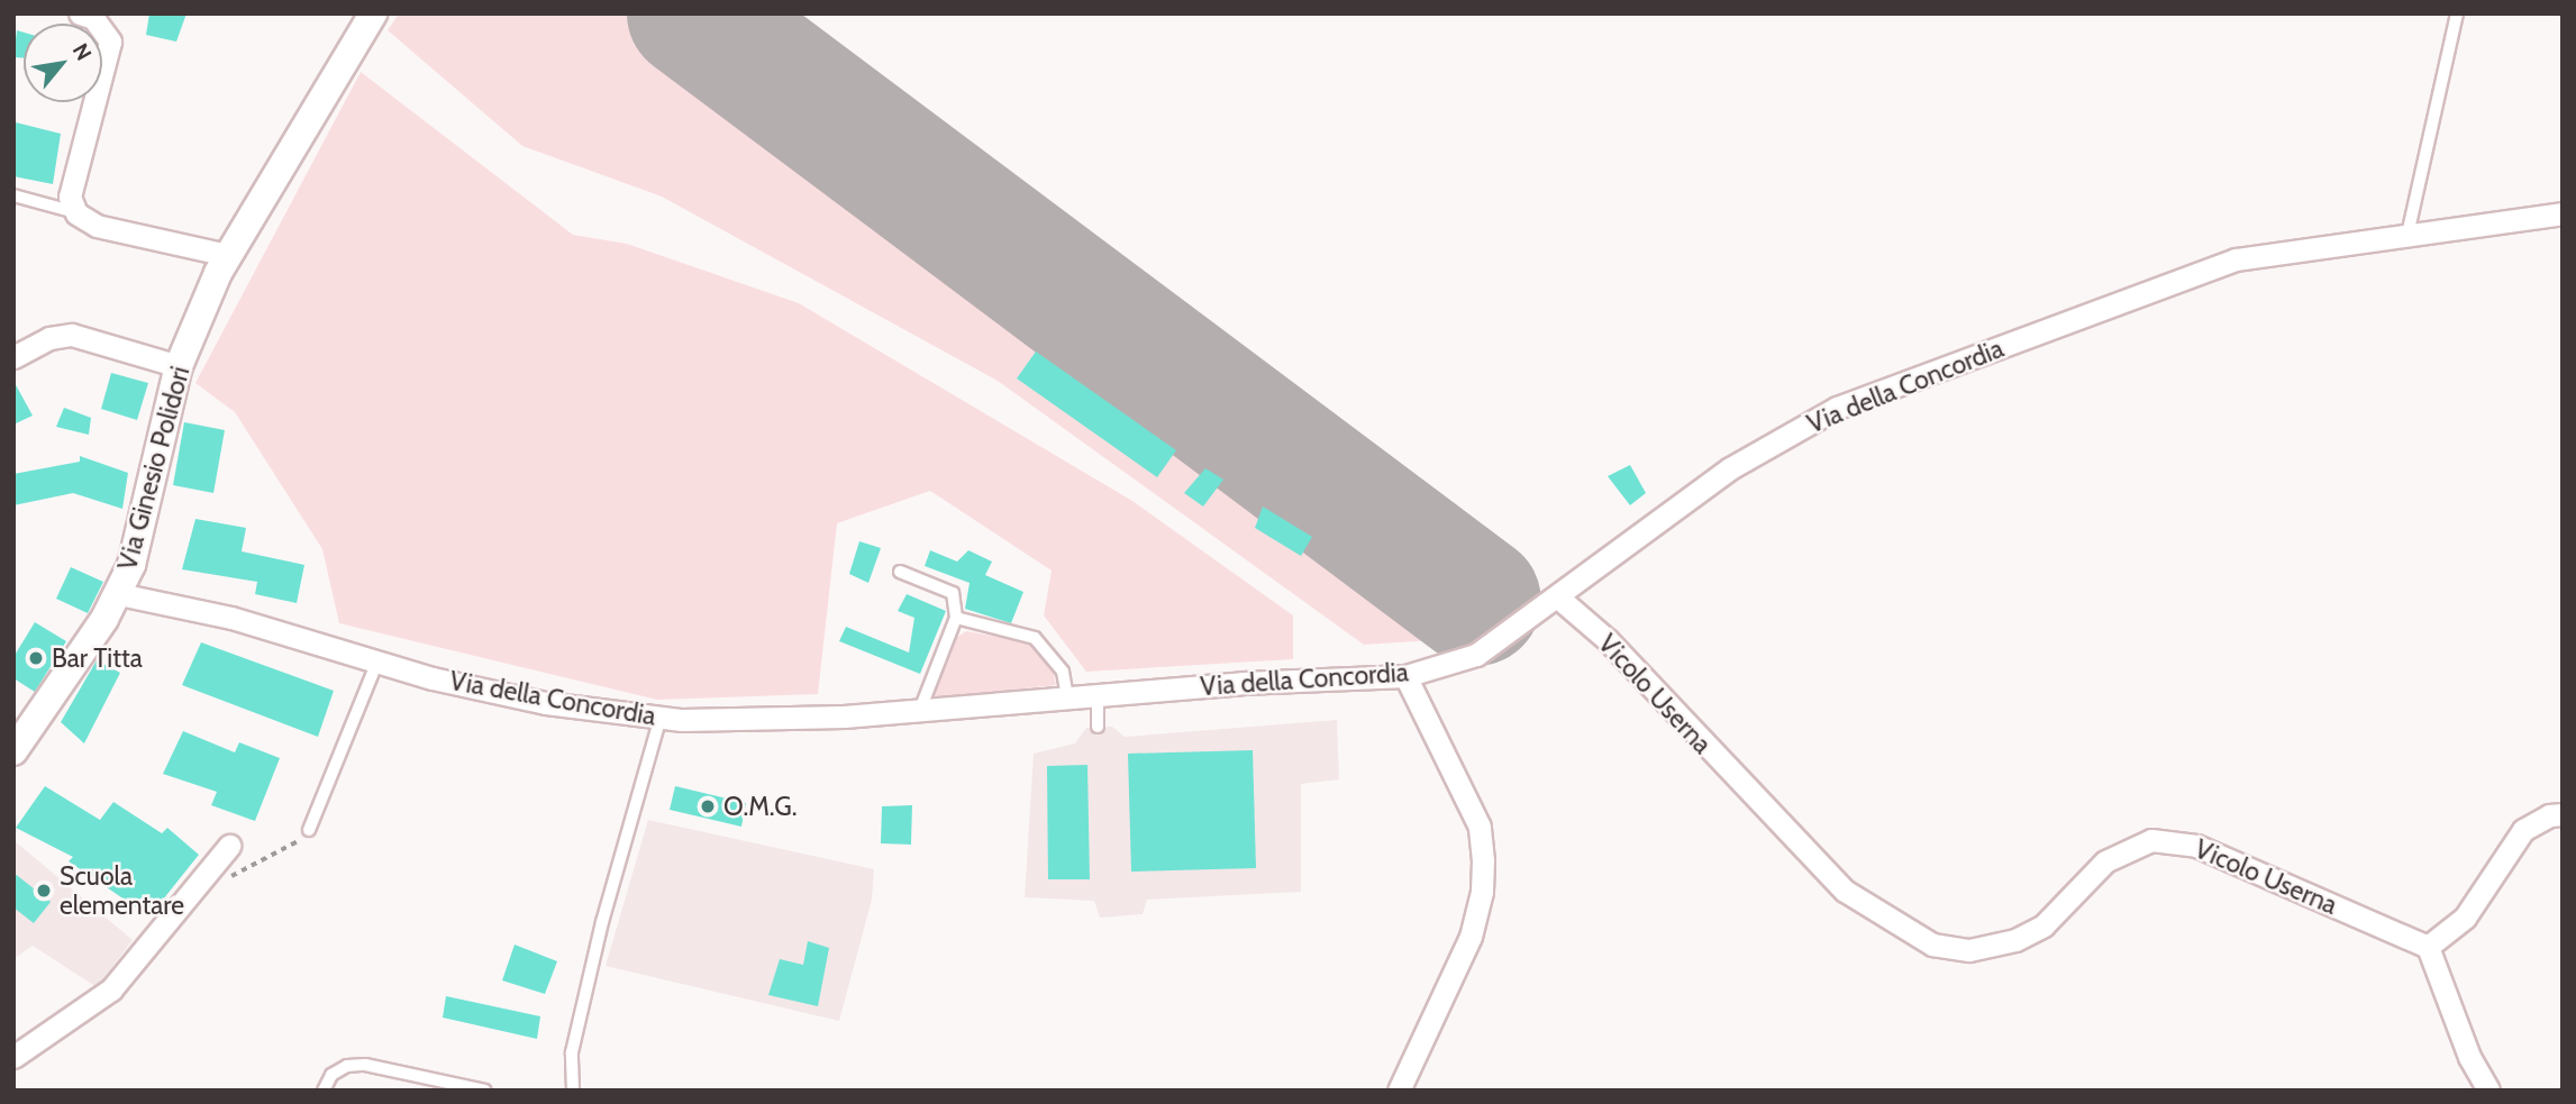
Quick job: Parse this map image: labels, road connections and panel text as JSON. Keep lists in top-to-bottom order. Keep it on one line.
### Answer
{"streets":{"street":["Via della Concordia","Via Ginesio Polidori","Vicolo Userna"]},"crossings":[["Via della Concordia","Via Ginesio Polidori"],["Via della Concordia","Vicolo Userna"]],"places":["Bar Titta","O.M.G.","Scuola elementare"],"north":"top right"}
